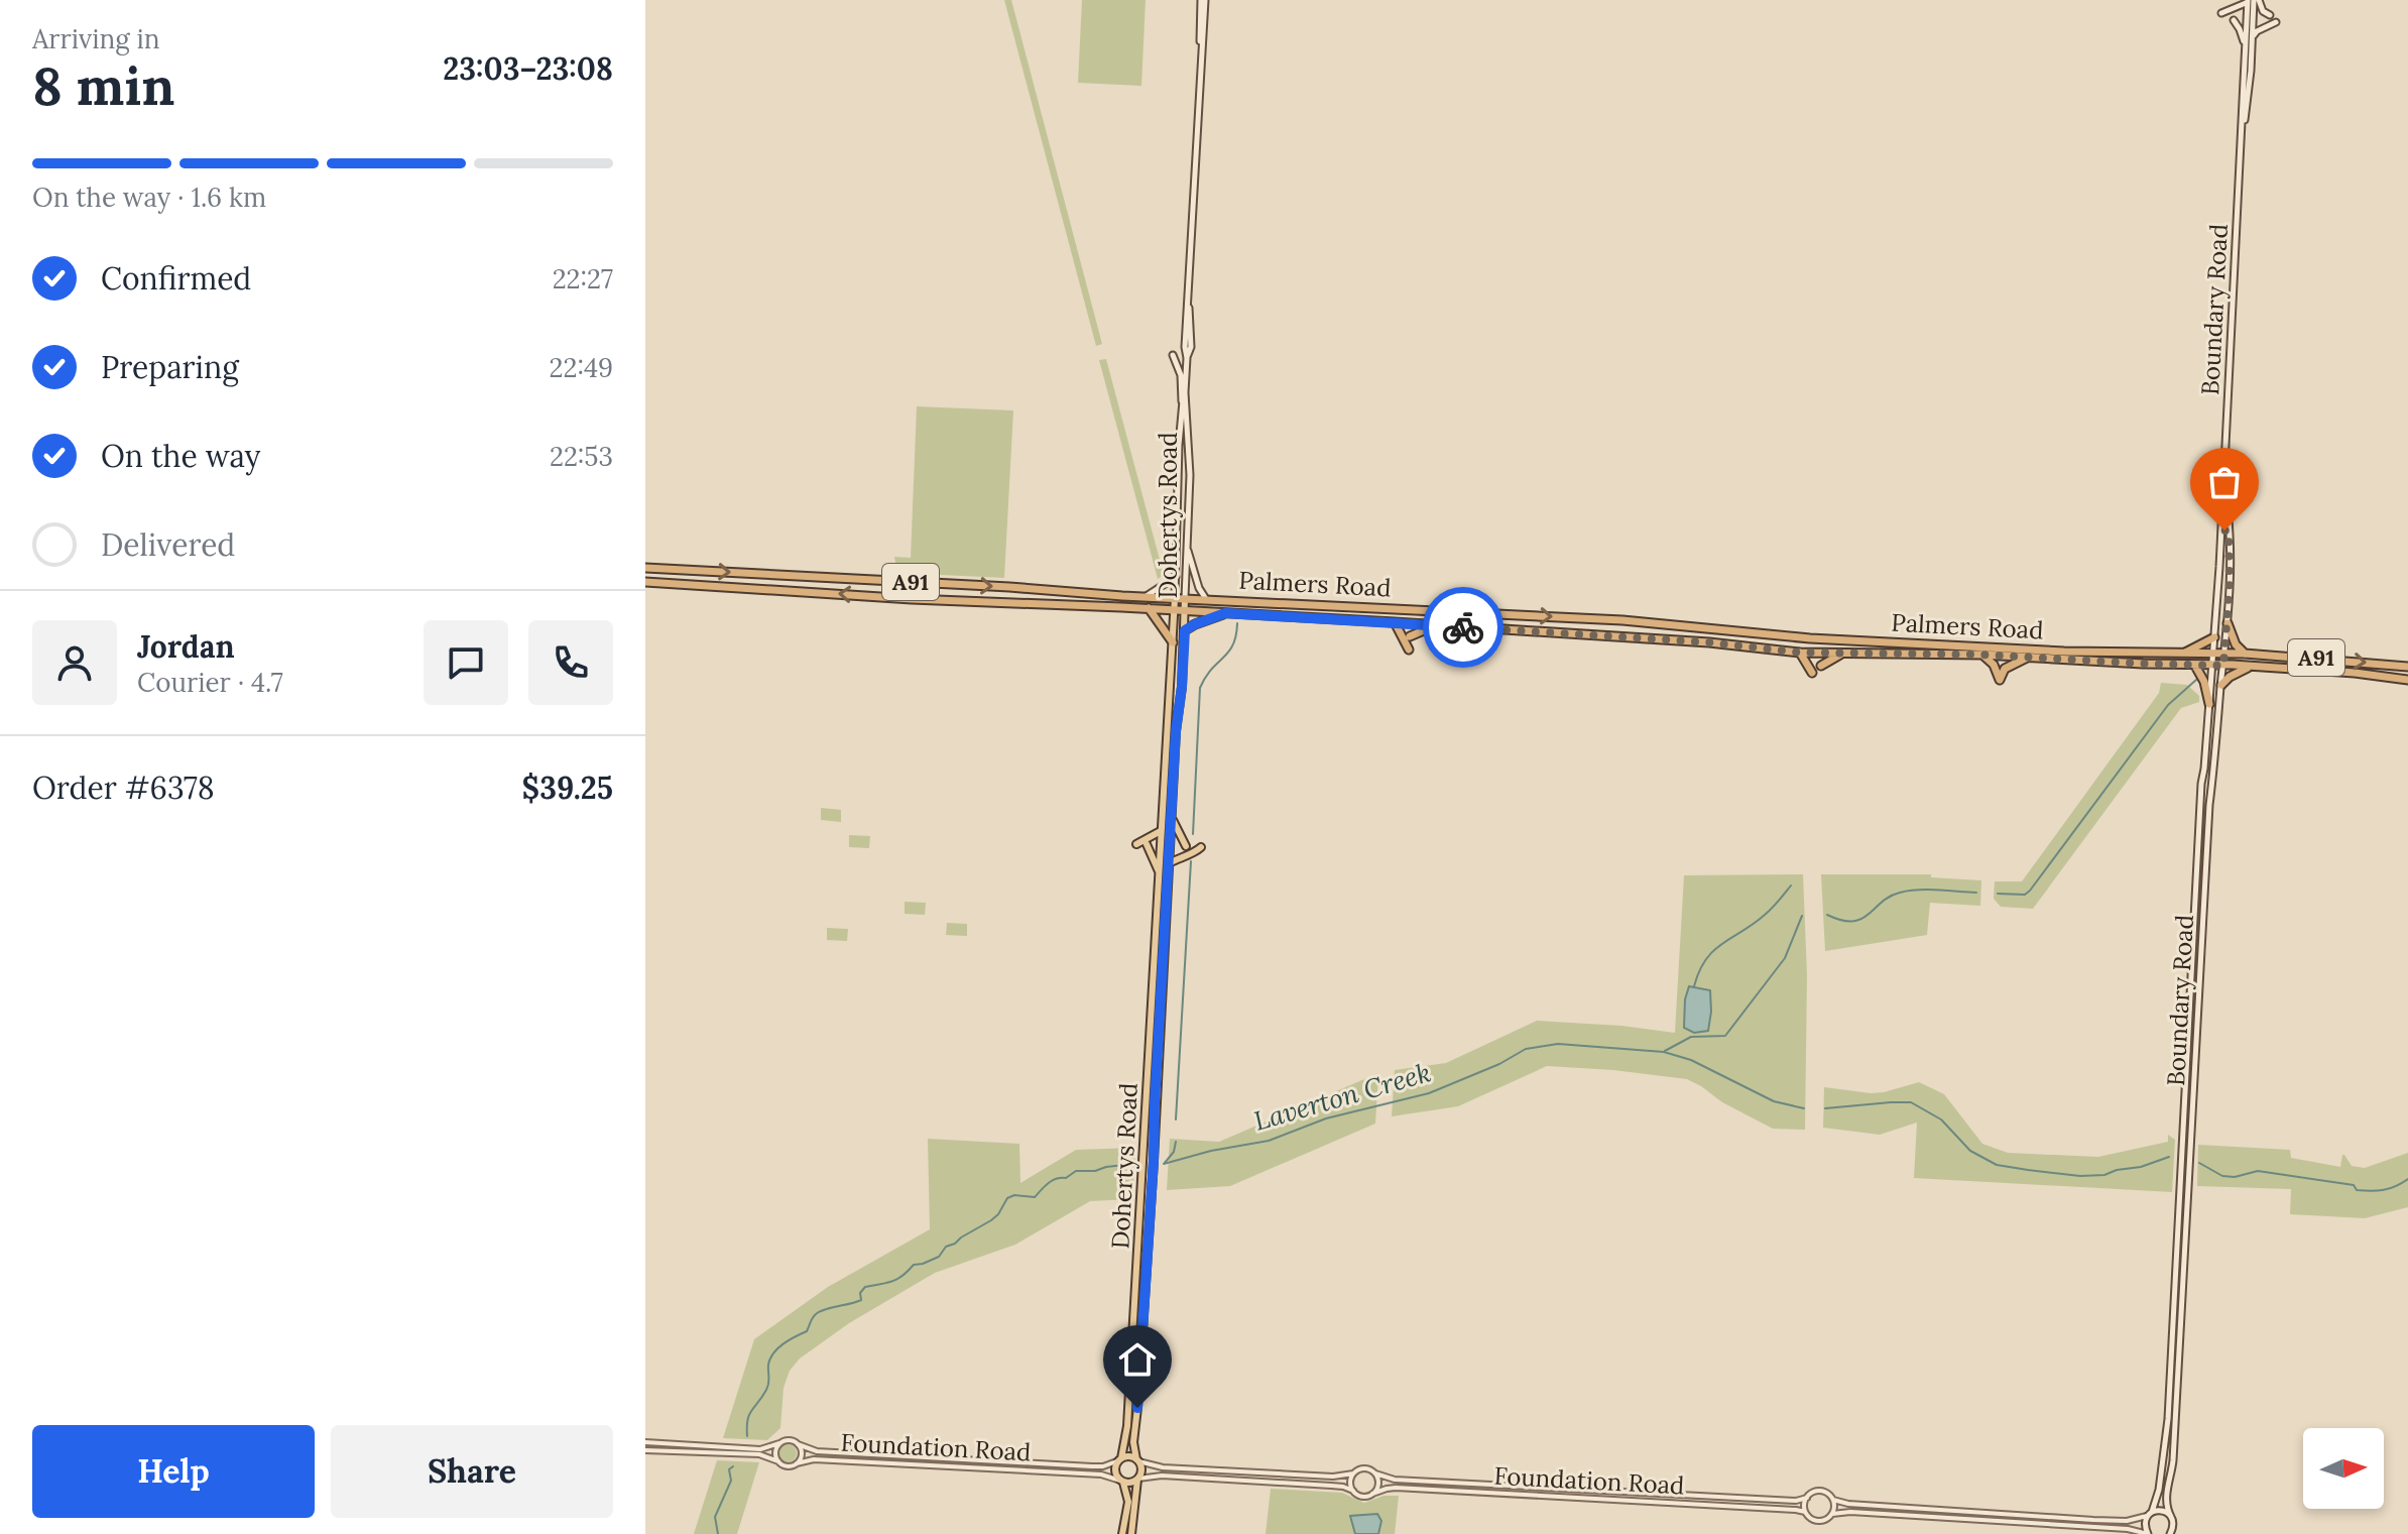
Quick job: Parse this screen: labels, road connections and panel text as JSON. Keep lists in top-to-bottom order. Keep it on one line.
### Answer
{"streets":{"highway":["A91","Palmers Road"],"main road":["Boundary Road","Dohertys Road"],"street":["Foundation Road"]},"crossings":[["Boundary Road","A91"],["Boundary Road","Palmers Road"],["Dohertys Road","Palmers Road"],["Dohertys Road","Foundation Road"],["A91","Palmers Road"]],"water":["Laverton Creek"],"north":"right","page":{"heading":["8 min","Arriving in","23:03–23:08"],"panel":["Jordan","Courier · 4.7","Order #6378","$39.25"],"bar":"On the way · 1.6 km","list":[["Confirmed","22:27"],["Preparing","22:49"],["On the way","22:53"],"Delivered"],"buttons":["Help","Share"]}}
